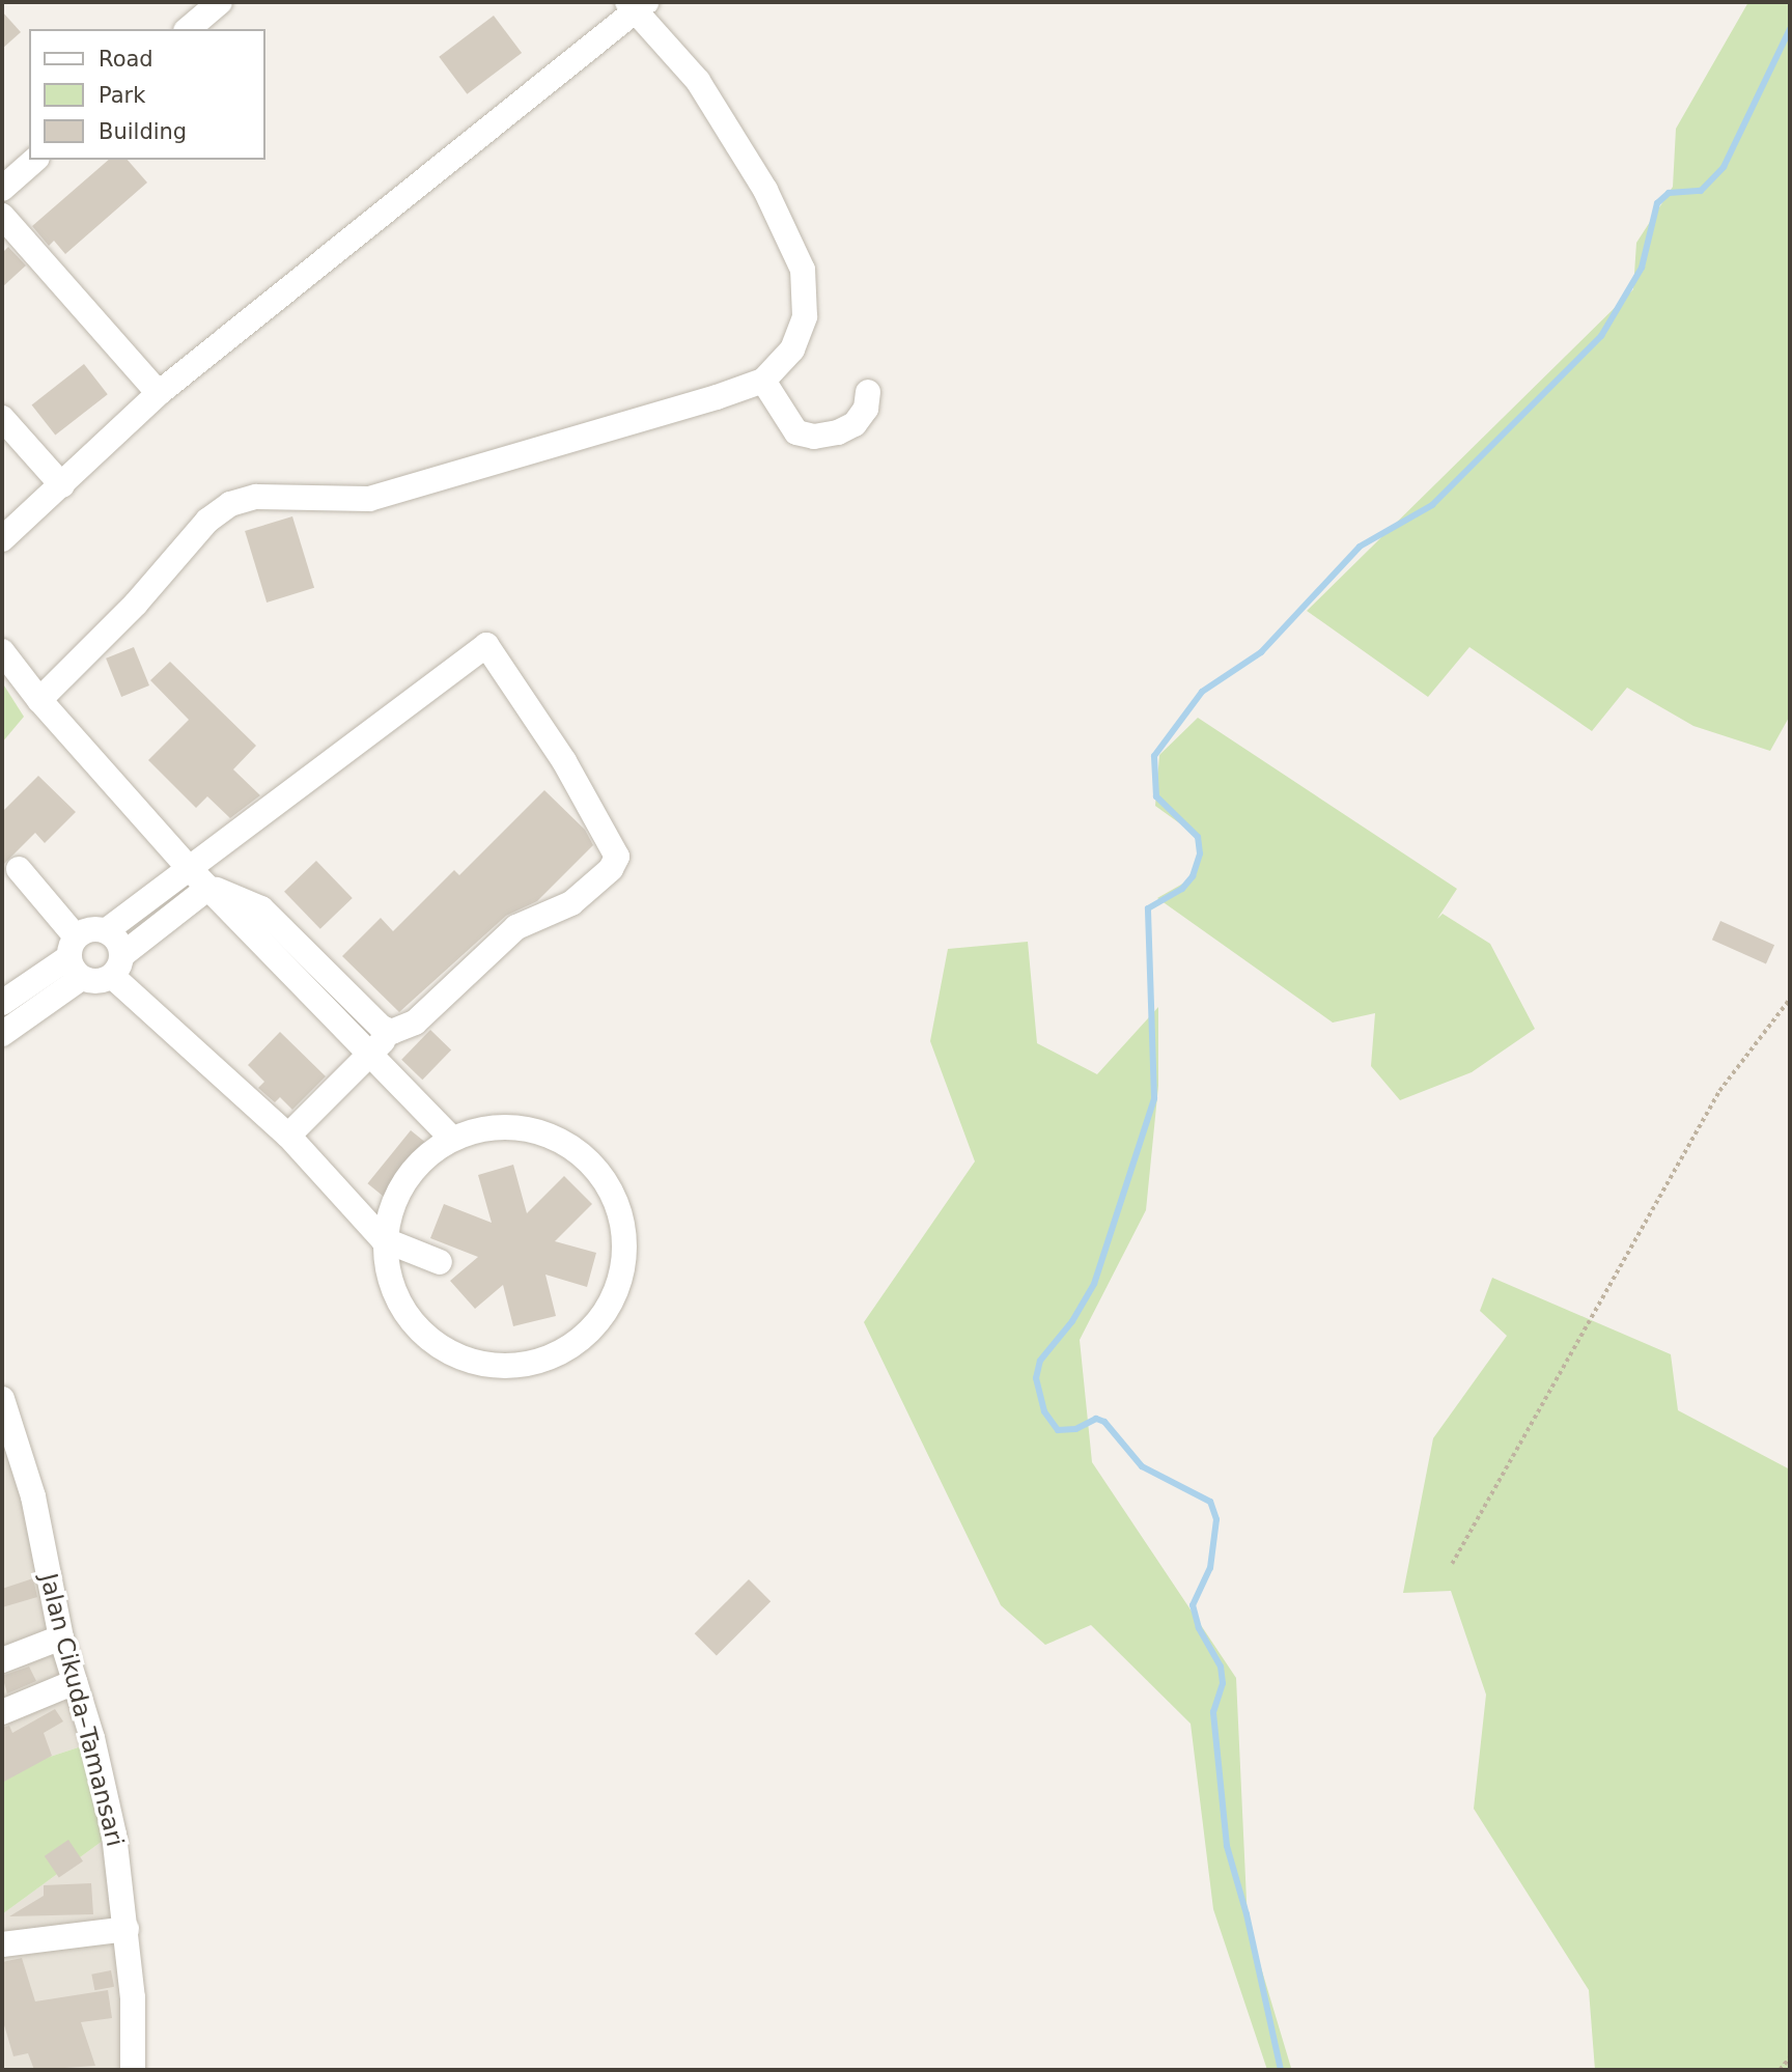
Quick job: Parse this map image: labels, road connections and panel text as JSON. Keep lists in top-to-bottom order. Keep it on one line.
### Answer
{"streets":{"street":["Jalan Cikuda–Tamansari"]},"legend":["Road","Park","Building"]}
